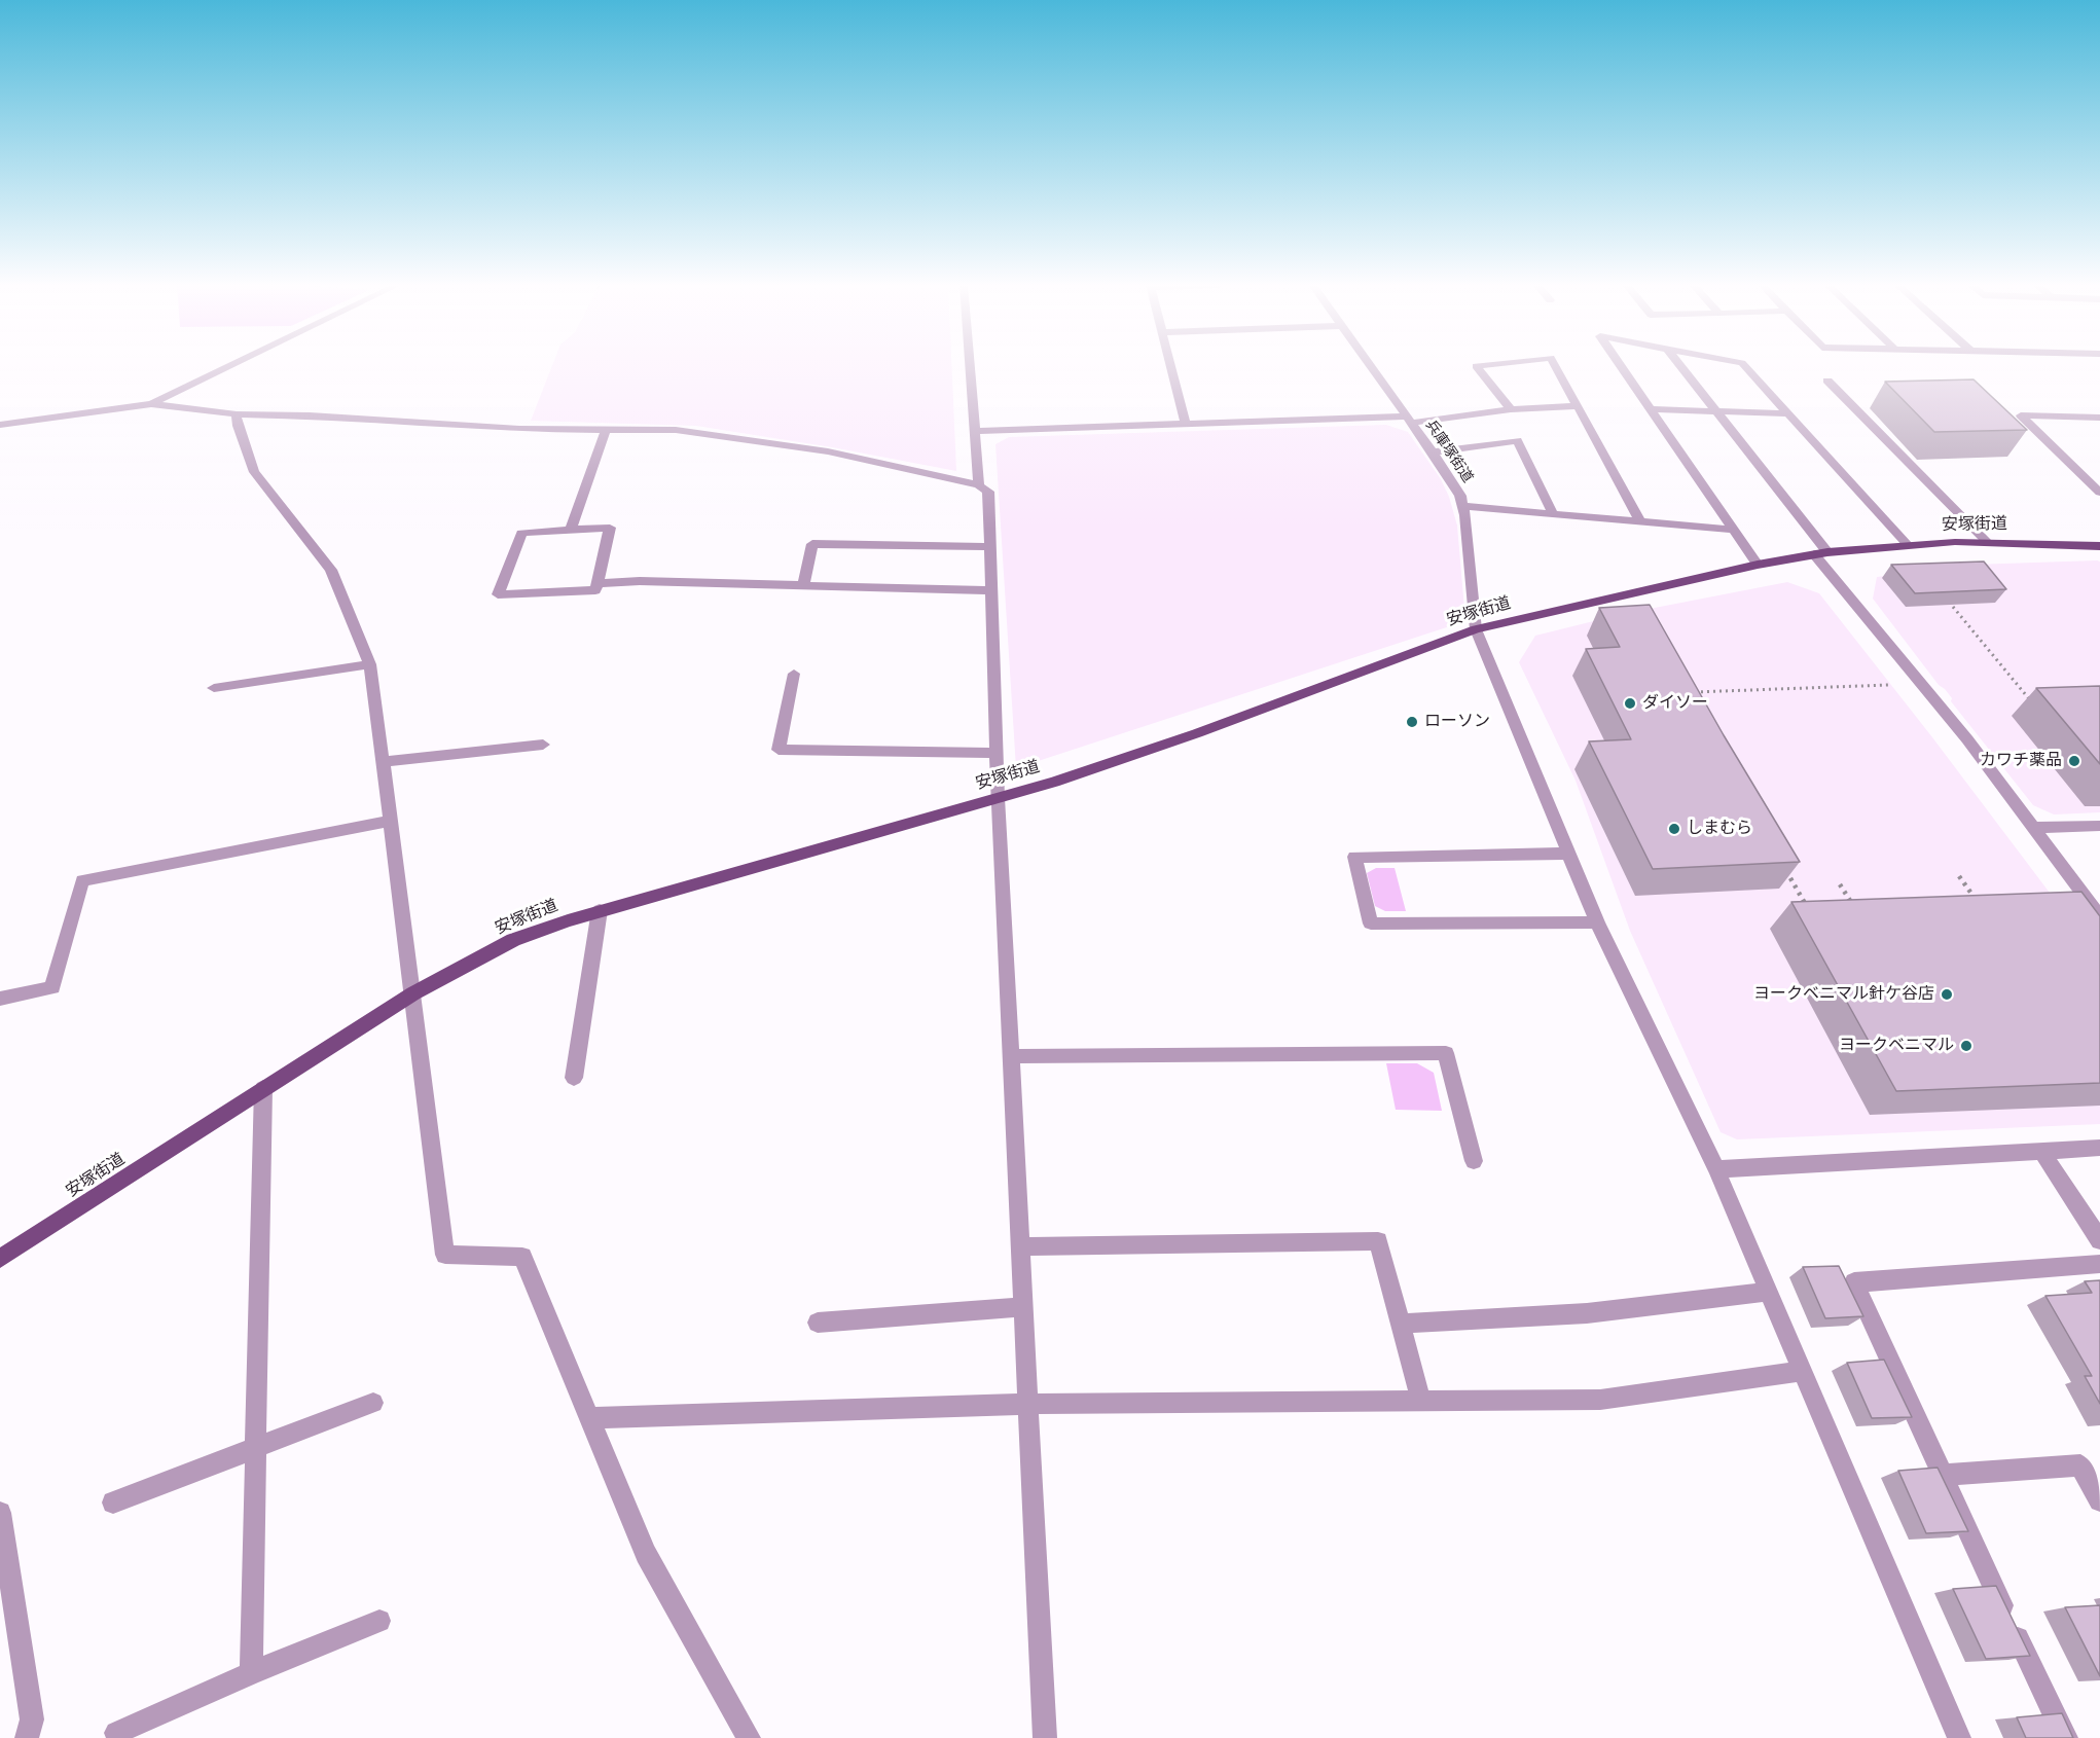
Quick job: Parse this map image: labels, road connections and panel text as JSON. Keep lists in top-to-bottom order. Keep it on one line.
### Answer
{"streets":{"main road":["安塚街道"],"street":["兵庫塚街道"]},"crossings":[["兵庫塚街道","安塚街道"]],"places":["ダイソー","ローソン","カワチ薬品","しまむら","ヨークベニマル針ケ谷店","ヨークベニマル"]}
